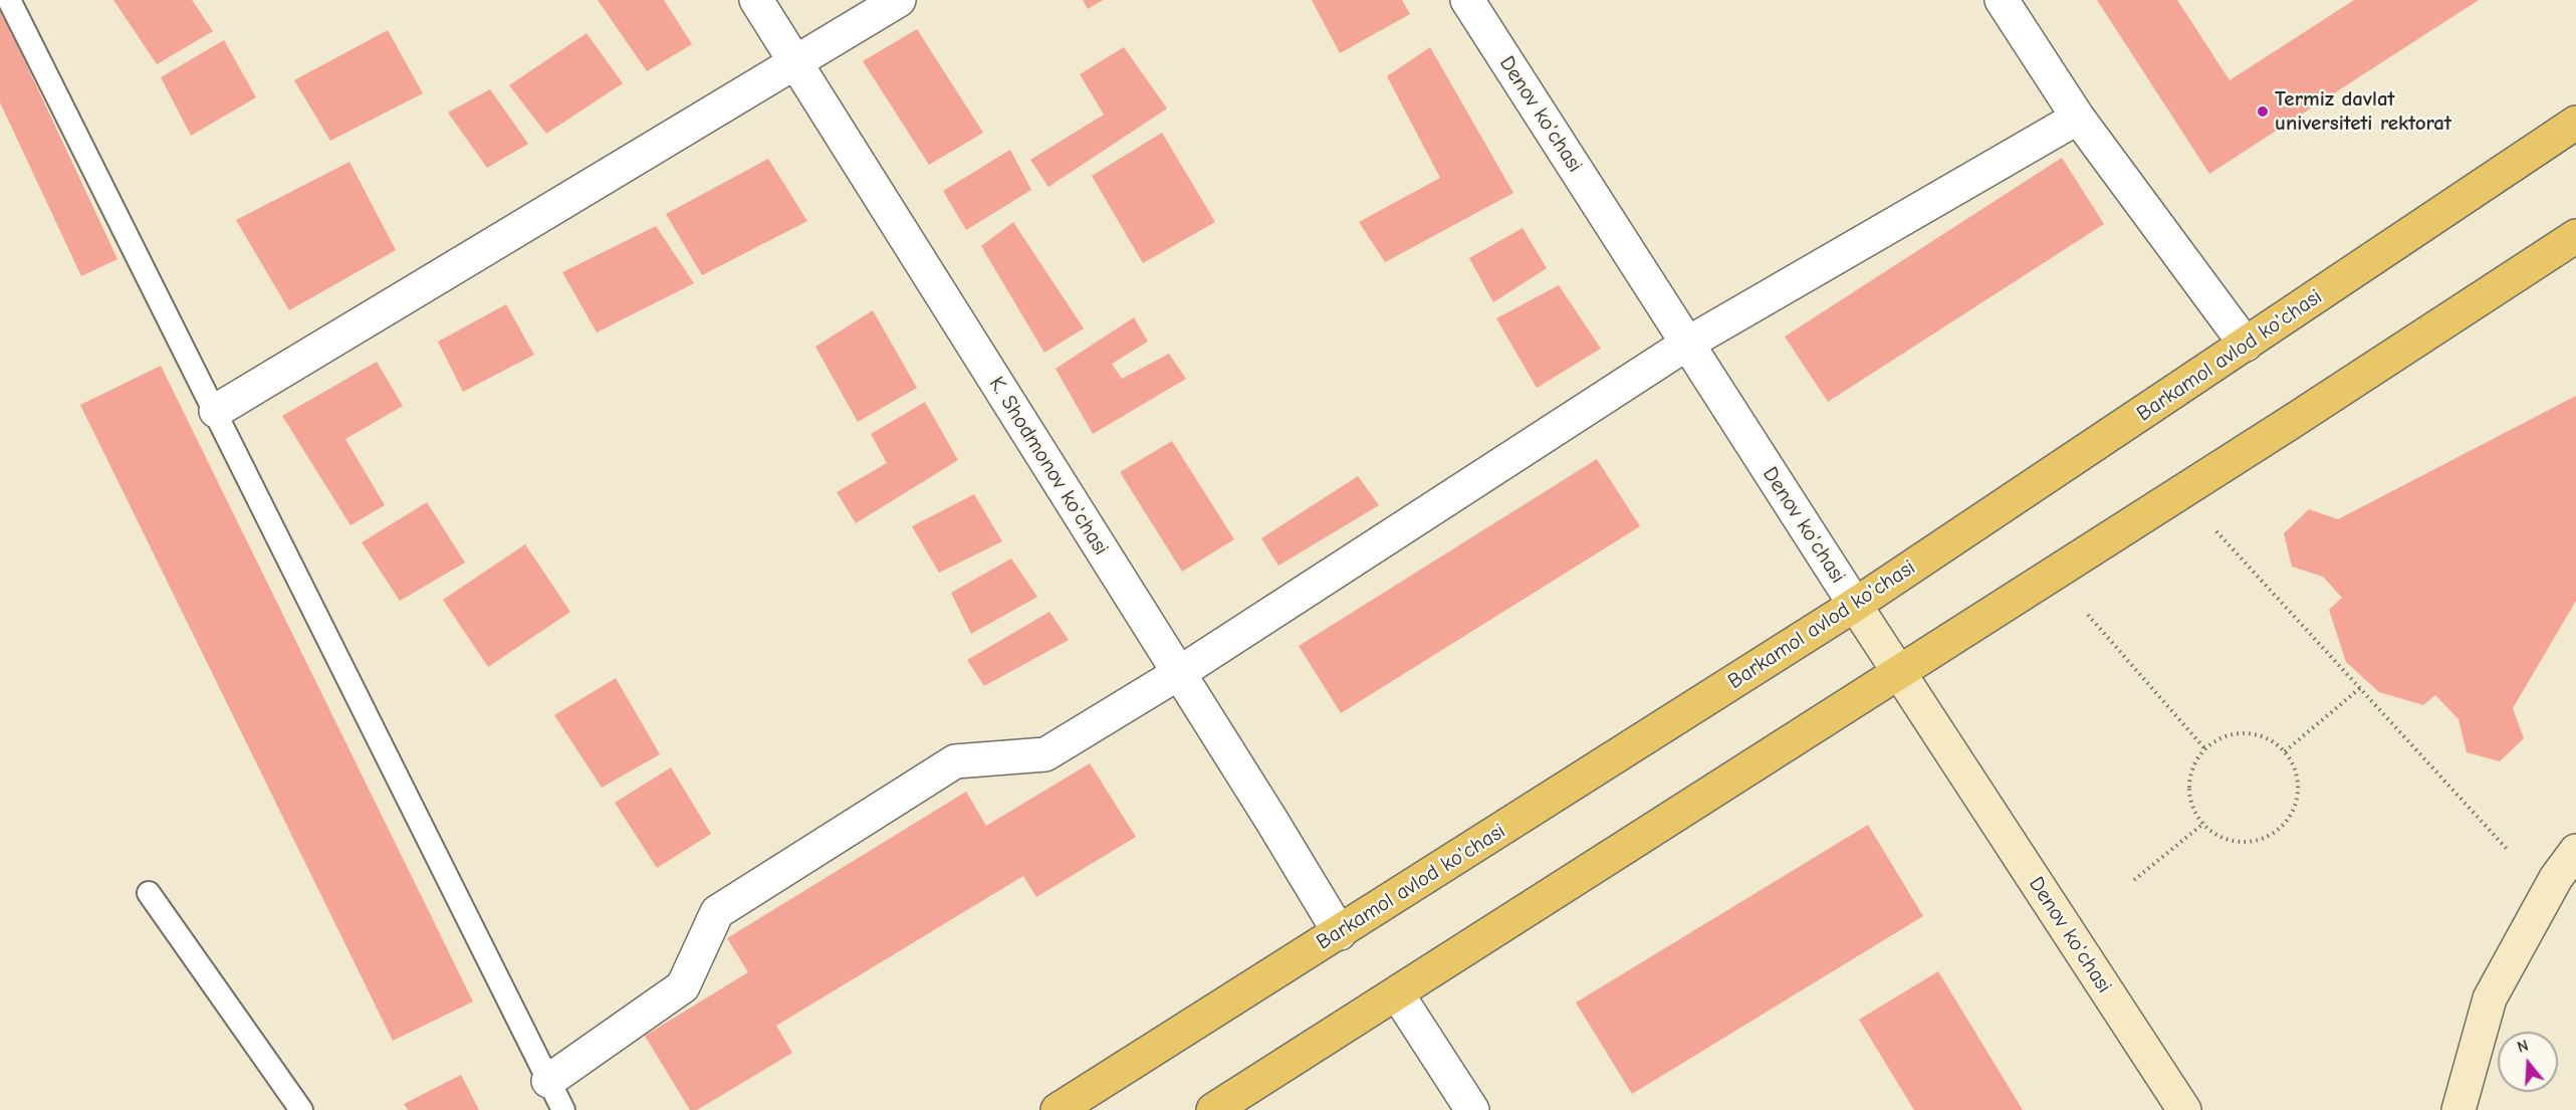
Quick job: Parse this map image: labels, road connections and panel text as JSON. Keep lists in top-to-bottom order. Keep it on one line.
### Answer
{"streets":{"main road":["Denov ko'chasi","Barkamol avlod ko'chasi"],"street":["K. Shodmonov ko'chasi"]},"crossings":[["Denov ko'chasi","Barkamol avlod ko'chasi"],["Barkamol avlod ko'chasi","K. Shodmonov ko'chasi"]],"places":["Termiz davlat universiteti rektorat"],"north":"top"}
